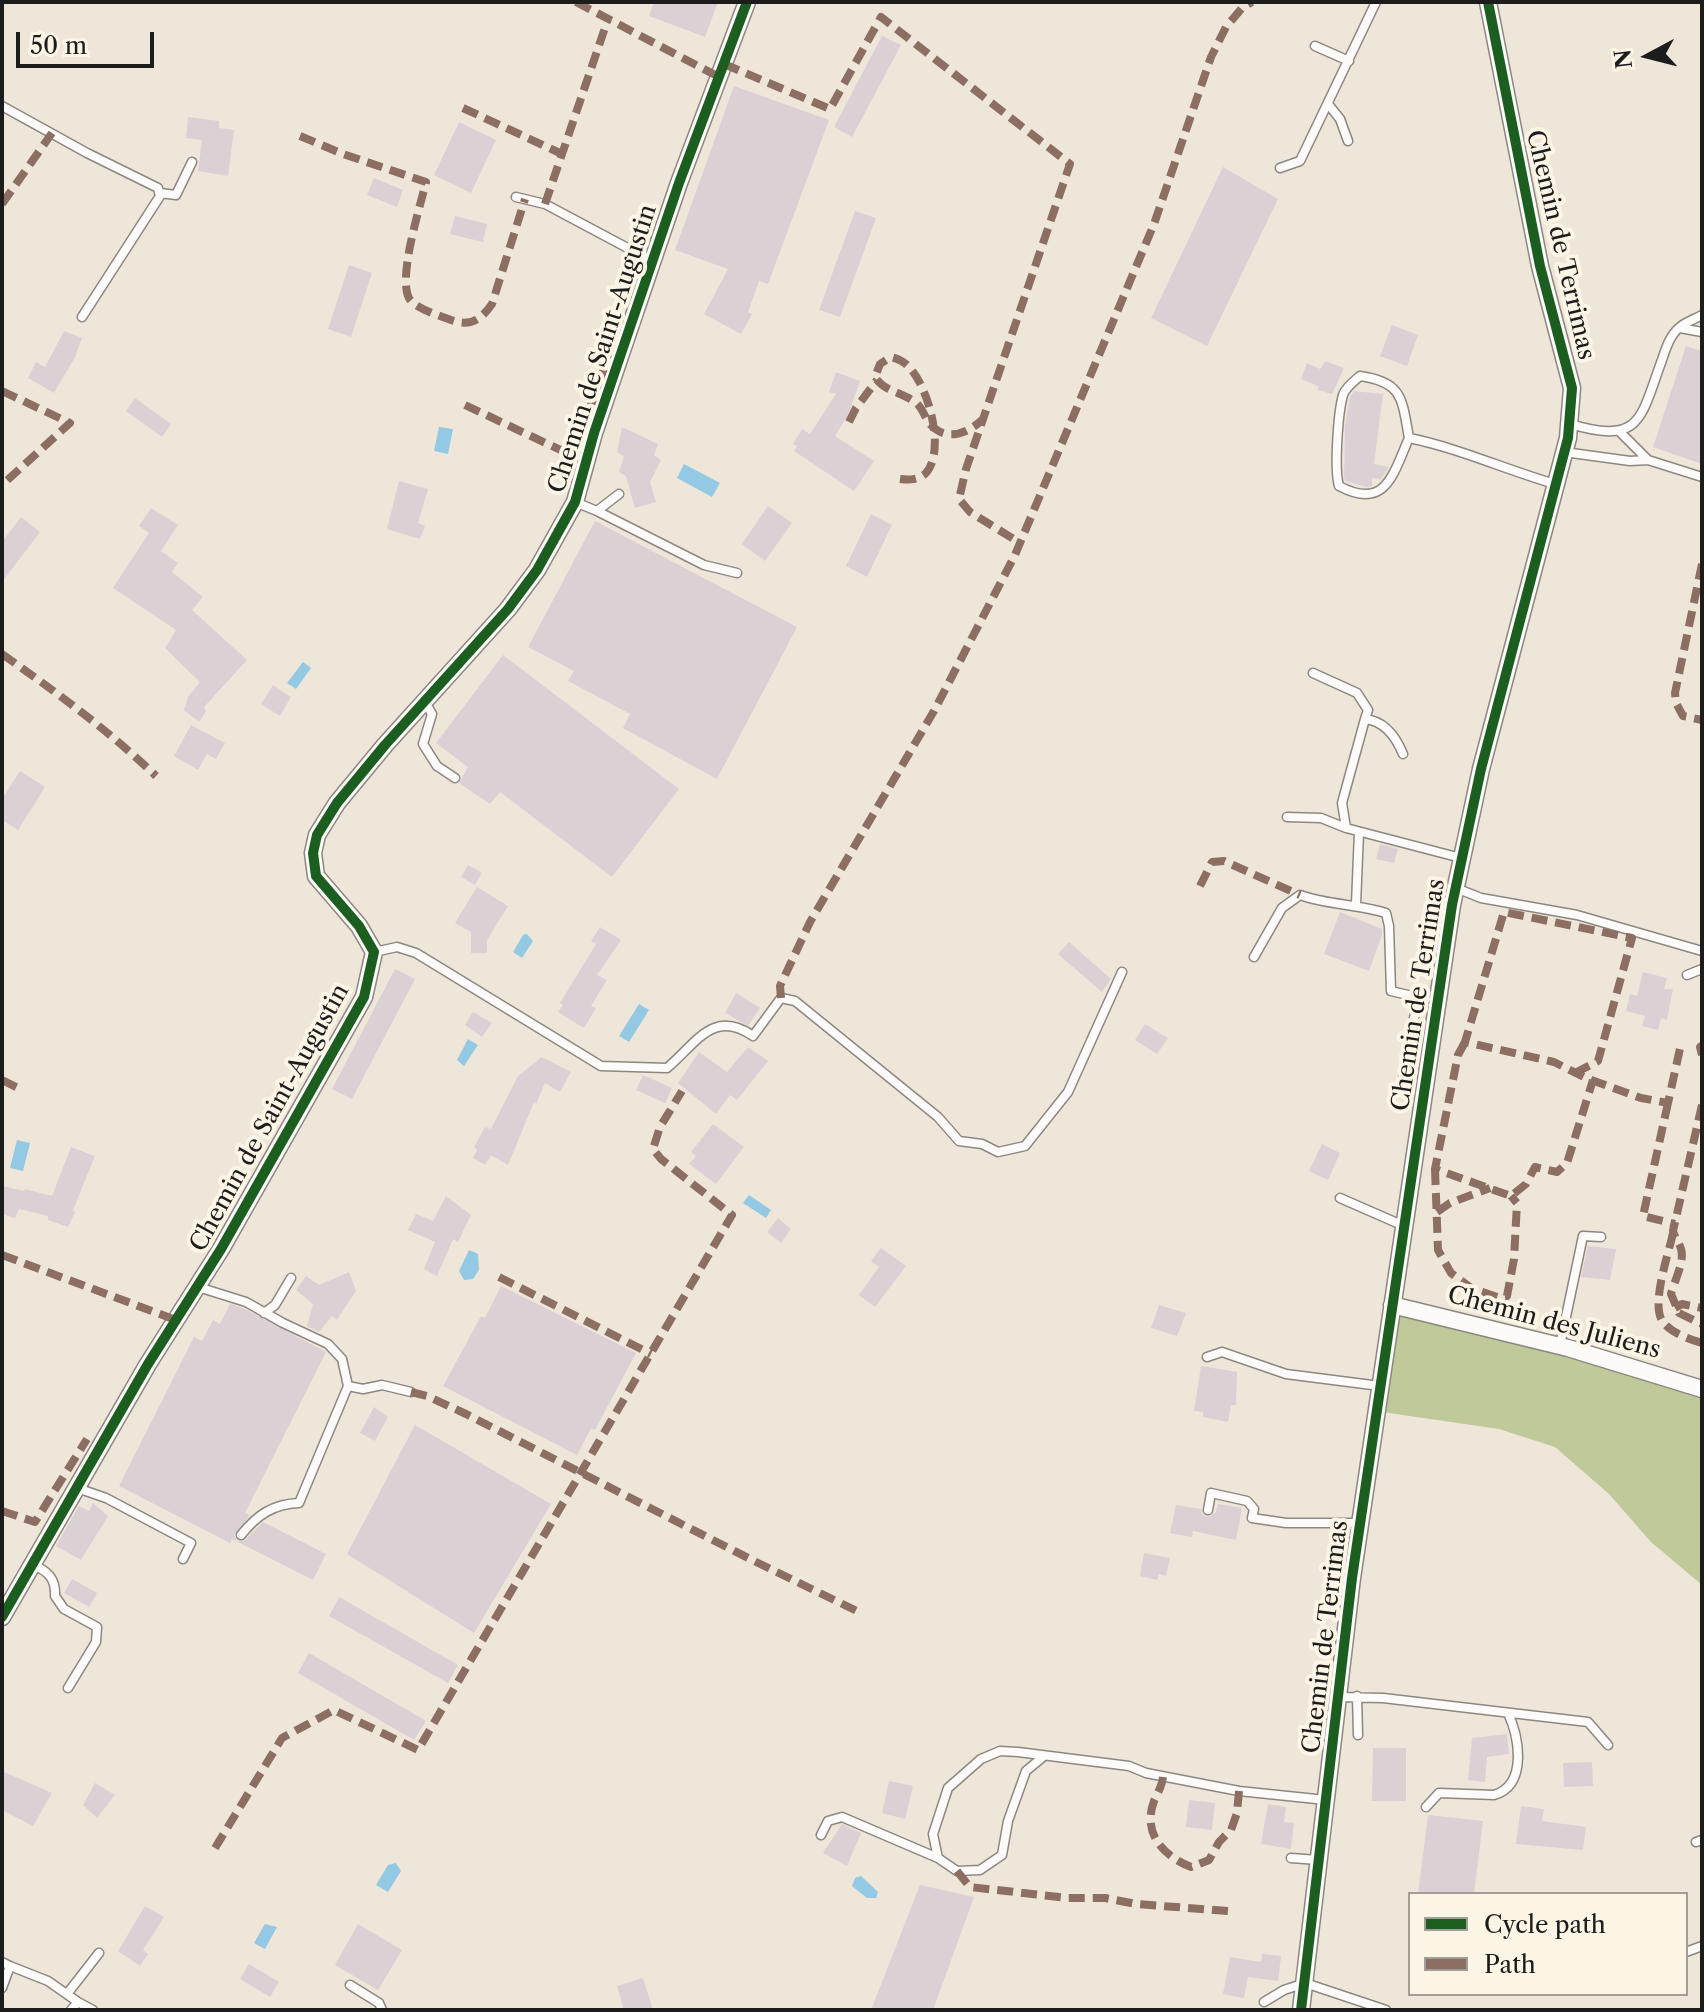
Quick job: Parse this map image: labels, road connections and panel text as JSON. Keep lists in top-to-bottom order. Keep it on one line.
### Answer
{"streets":{"street":["Chemin de Terrimas","Chemin de Saint-Augustin","Chemin des Juliens"]},"crossings":[["Chemin de Terrimas","Chemin des Juliens"]],"legend":["Cycle path","Path"],"scale_bar":"50 m","north":"left"}
